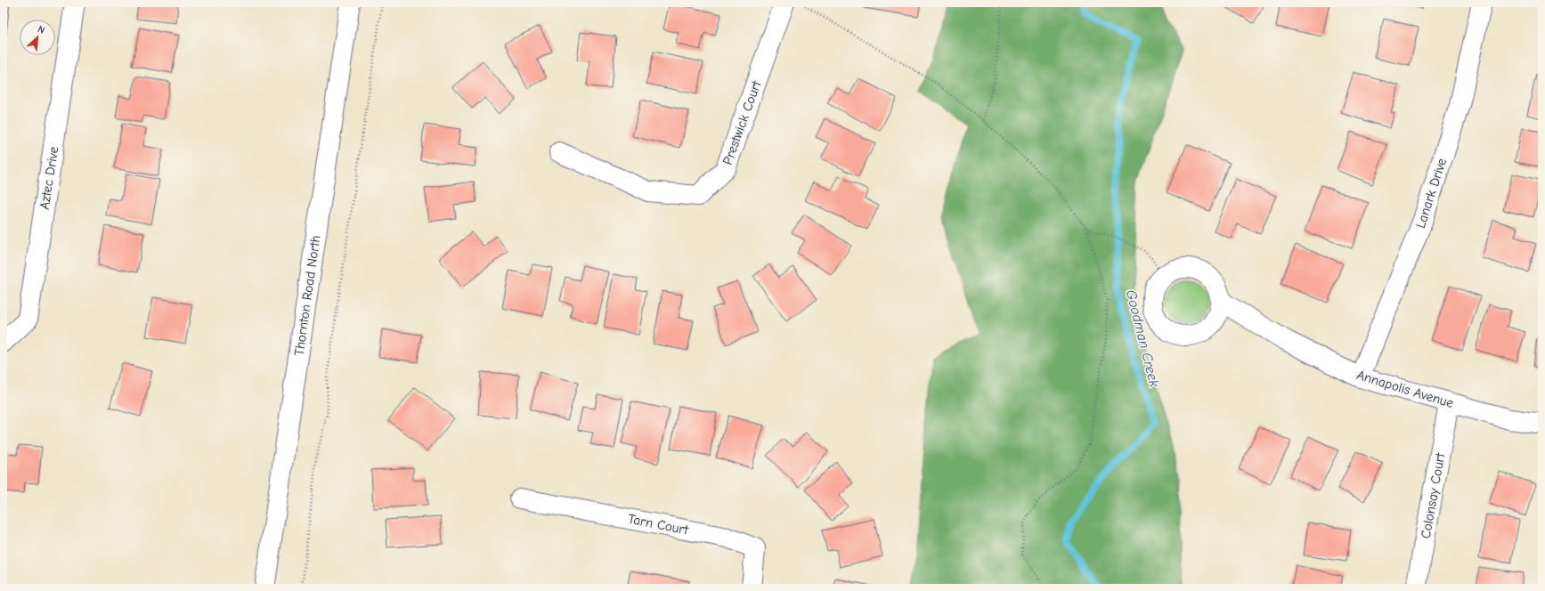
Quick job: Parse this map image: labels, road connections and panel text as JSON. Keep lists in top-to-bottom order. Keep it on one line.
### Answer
{"streets":{"street":["Prestwick Court","Aztec Drive","Lanark Drive","Thornton Road North","Annapolis Avenue","Colonsay Court","Tarn Court"]},"crossings":[["Lanark Drive","Annapolis Avenue"],["Annapolis Avenue","Colonsay Court"]],"water":["Goodman Creek"],"north":"top right"}
